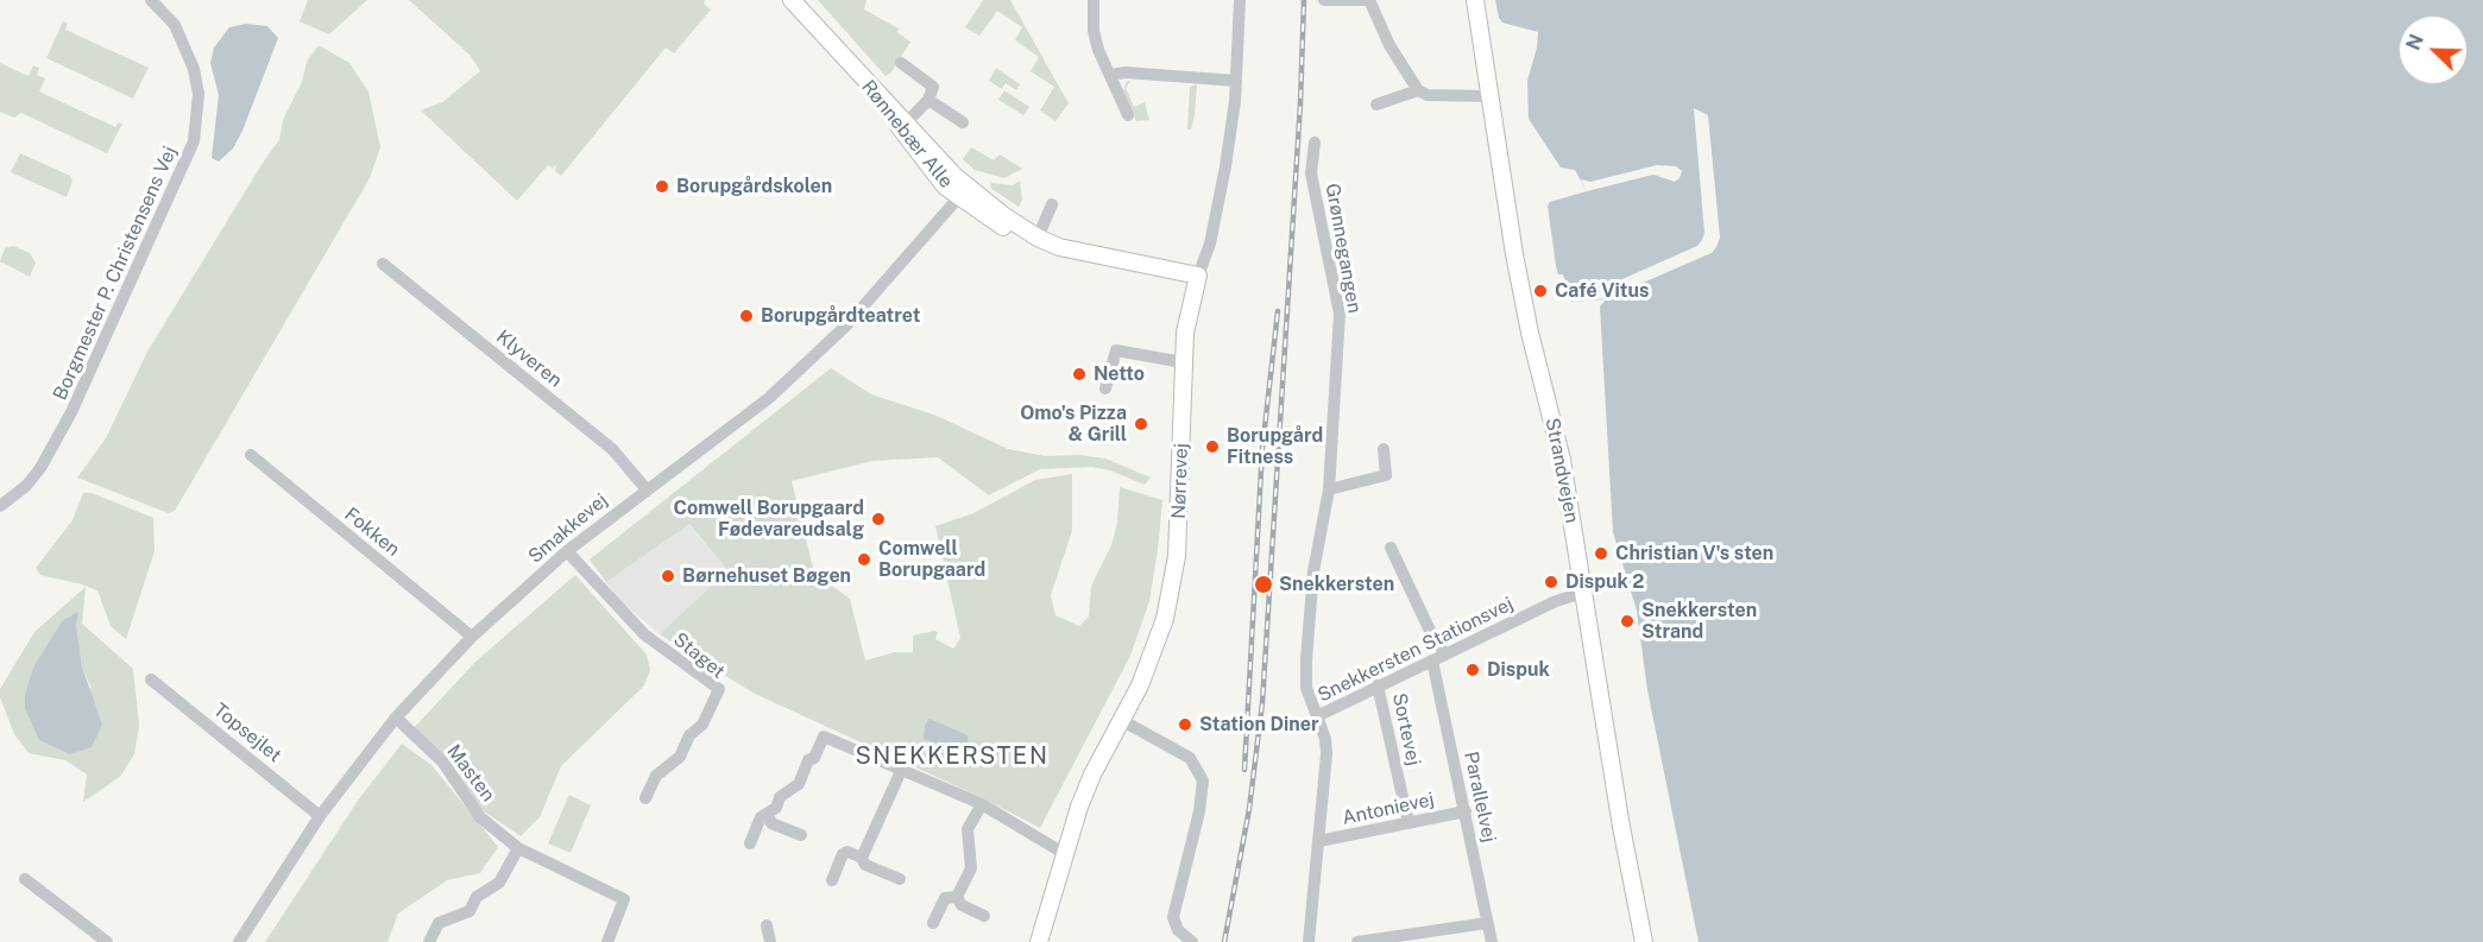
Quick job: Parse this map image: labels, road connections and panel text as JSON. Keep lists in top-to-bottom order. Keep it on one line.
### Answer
{"streets":{"main road":["Rønnebær Alle","Strandvejen","Nørrevej"],"street":["Grønnegangen","Borgmester P. Christensens Vej","Klyveren","Smakkevej","Fokken","Snekkersten Stationsvej","Staget","Sortevej","Topsejlet","Masten","Parallelvej","Antonievej"]},"crossings":[["Rønnebær Alle","Nørrevej"],["Rønnebær Alle","Smakkevej"],["Grønnegangen","Snekkersten Stationsvej"],["Klyveren","Smakkevej"],["Strandvejen","Snekkersten Stationsvej"],["Smakkevej","Fokken"],["Smakkevej","Staget"],["Smakkevej","Topsejlet"],["Smakkevej","Masten"],["Snekkersten Stationsvej","Sortevej"],["Snekkersten Stationsvej","Parallelvej"],["Sortevej","Antonievej"],["Parallelvej","Antonievej"]],"districts":["SNEKKERSTEN"],"places":["Borupgårdskolen","Café Vitus","Borupgårdteatret","Netto","Omo's Pizza & Grill","Borupgård Fitness","Comwell Borupgaard Fødevareudsalg","Christian V's sten","Comwell Borupgaard","Børnehuset Bøgen","Dispuk 2","Snekkersten","Snekkersten Strand","Dispuk","Station Diner"],"north":"top left"}
